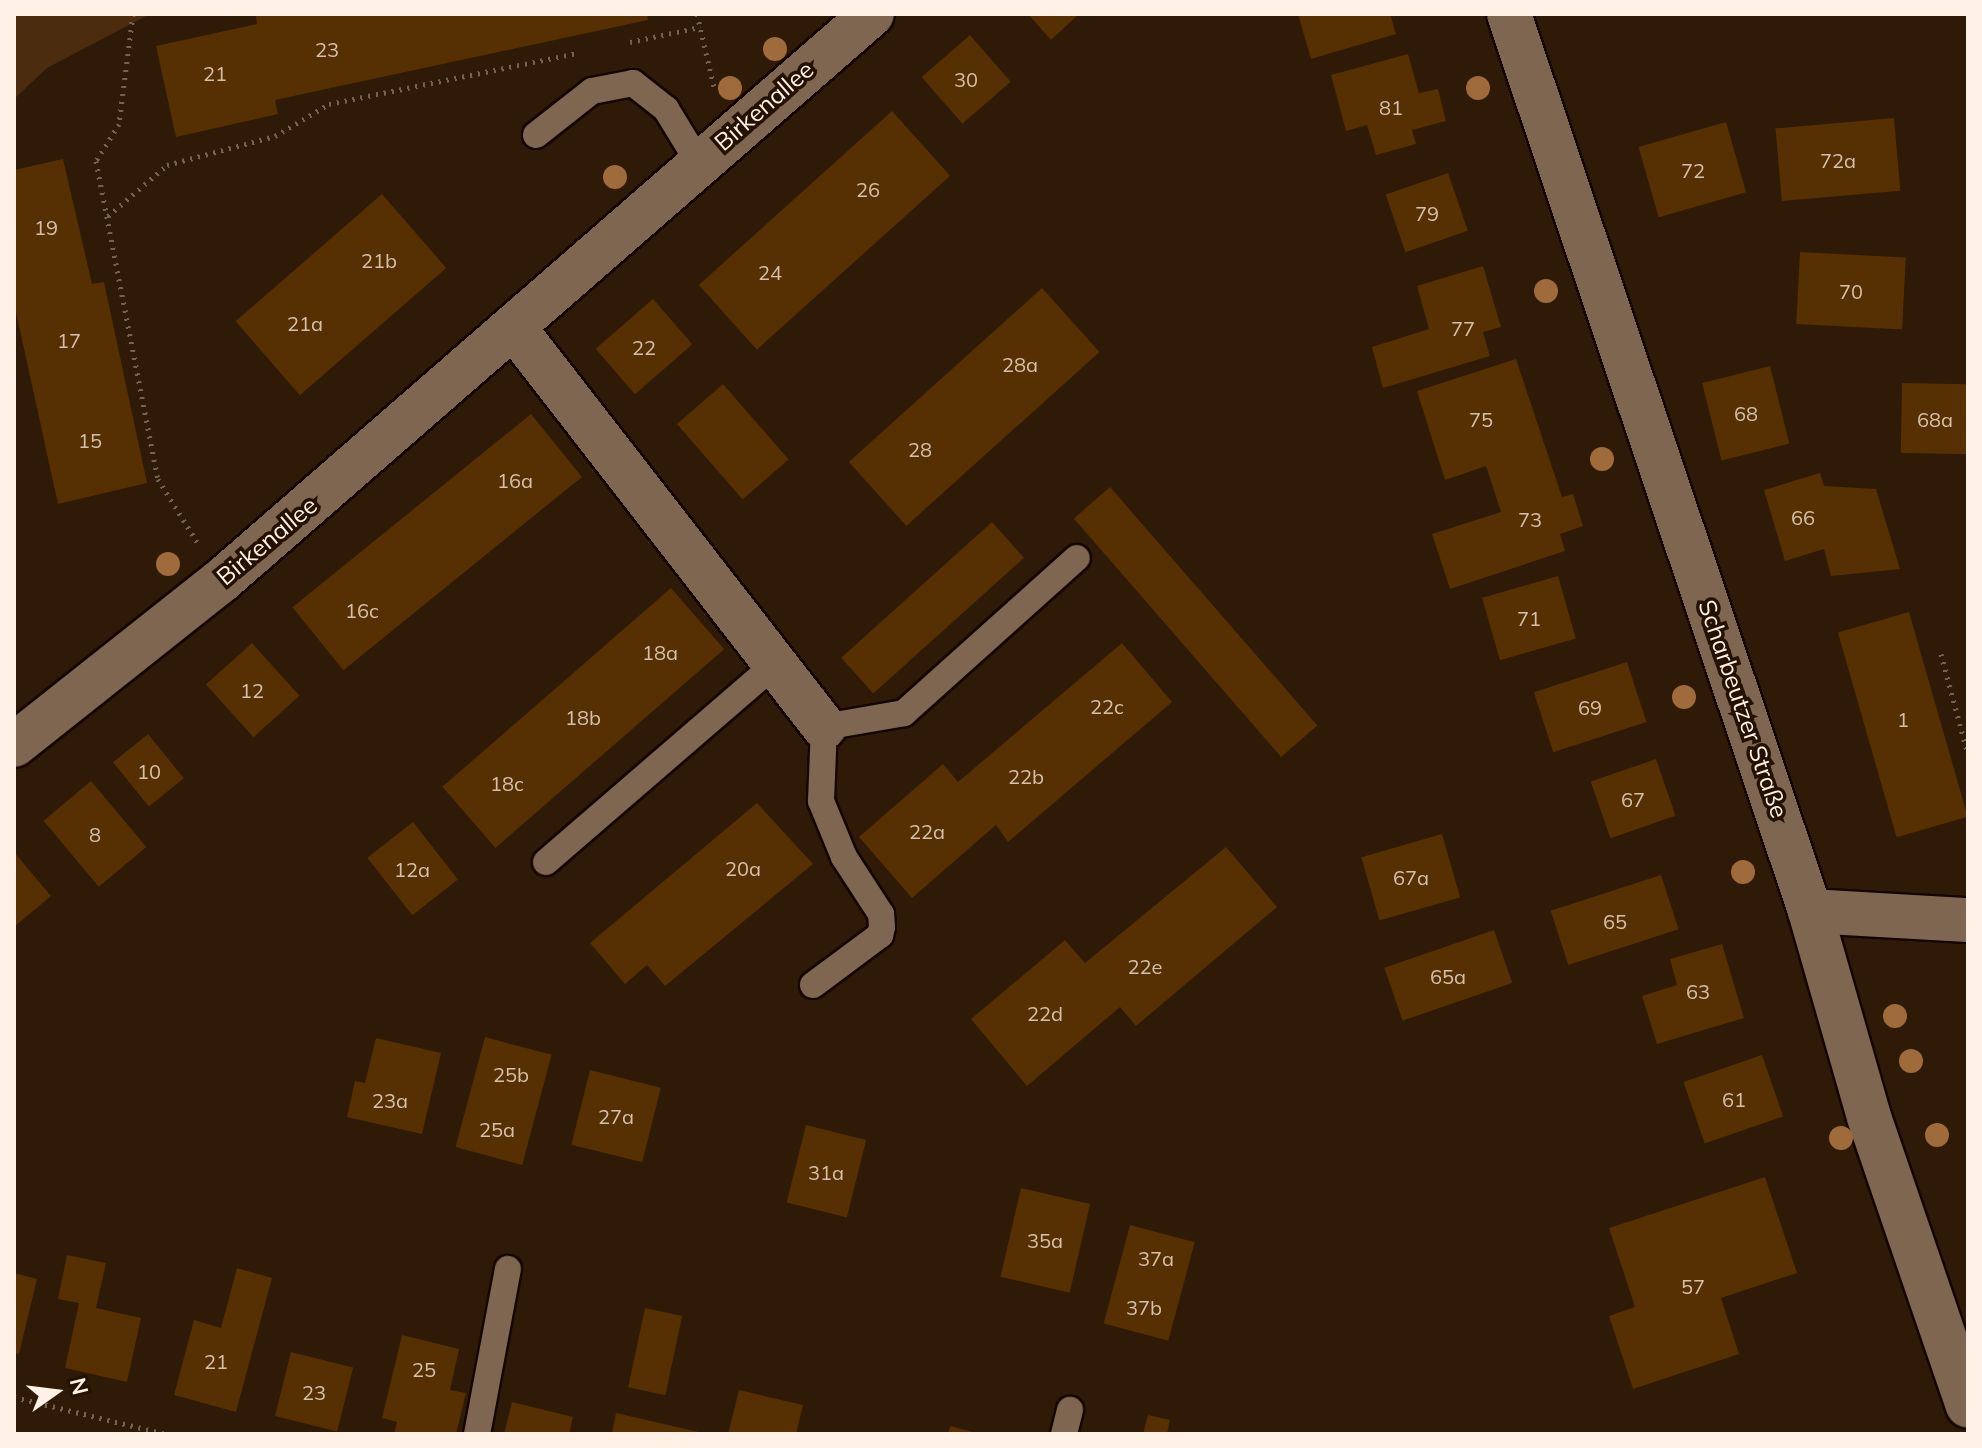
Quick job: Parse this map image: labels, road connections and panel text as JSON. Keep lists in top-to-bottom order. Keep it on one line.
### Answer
{"streets":{"street":["Birkenallee","Scharbeutzer Straße"]},"house_numbers":["23","21","30","81","72a","72","26","79","19","21b","24","70","21a","77","17","22","28a","68","75","68a","15","28","16a","66","73","16c","71","18a","12","22c","69","18b","1","10","22b","18c","67","22a","8","20a","12a","67a","65","22e","65a","63","22d","25b","61","23a","27a","25a","31a","35a","37a","57","37b","21","25","23"],"north":"right"}
